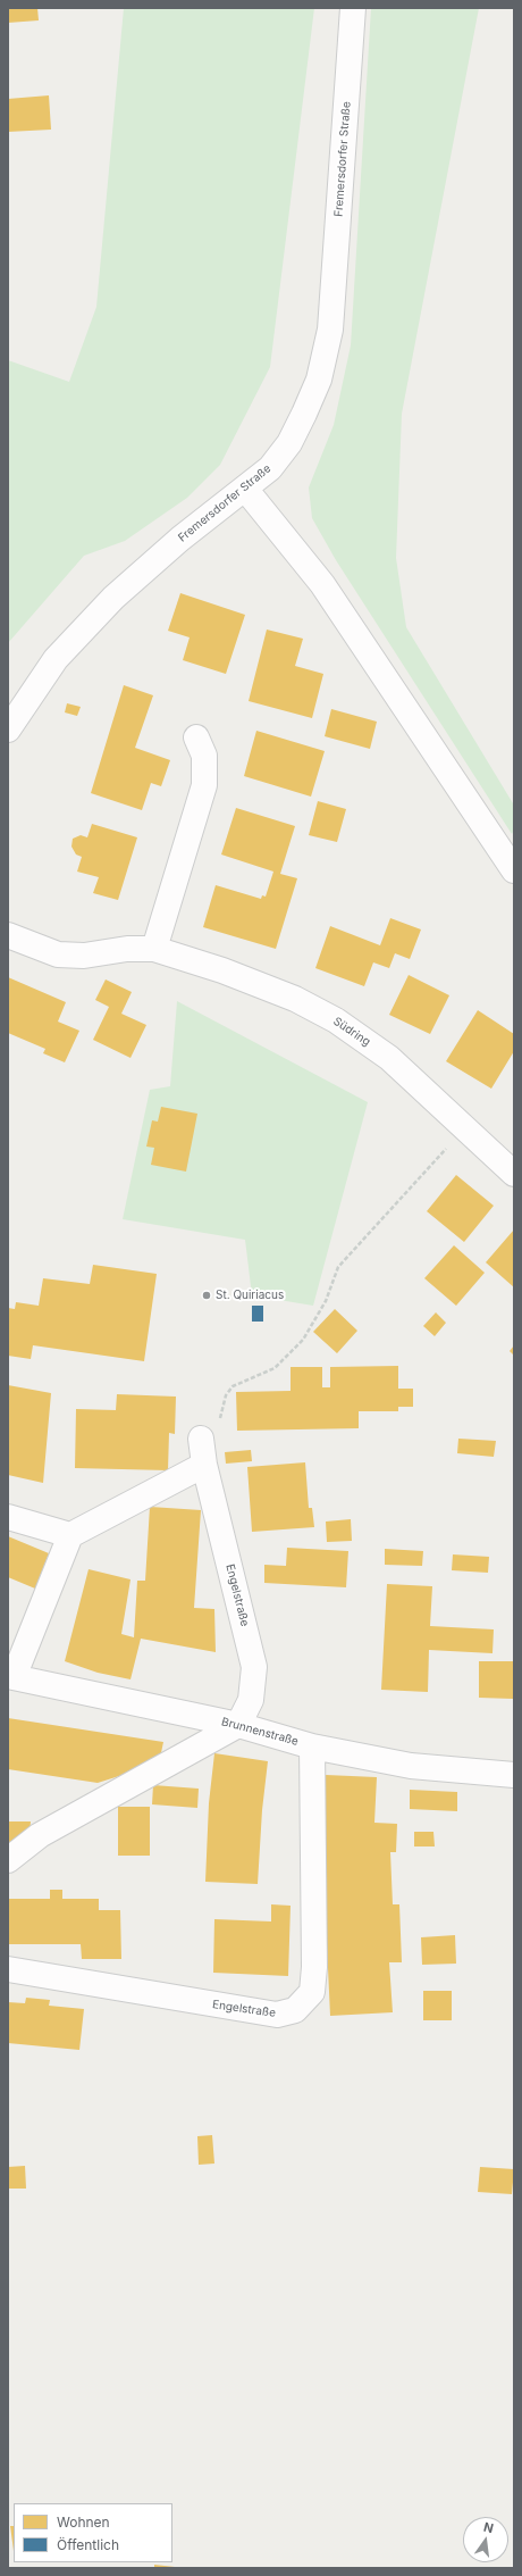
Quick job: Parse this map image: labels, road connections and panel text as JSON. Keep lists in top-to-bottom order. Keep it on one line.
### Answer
{"streets":{"street":["Fremersdorfer Straße","Südring","Engelstraße","Brunnenstraße"]},"crossings":[["Engelstraße","Brunnenstraße"]],"places":["St. Quiriacus"],"legend":["Wohnen","Öffentlich"],"north":"top"}
